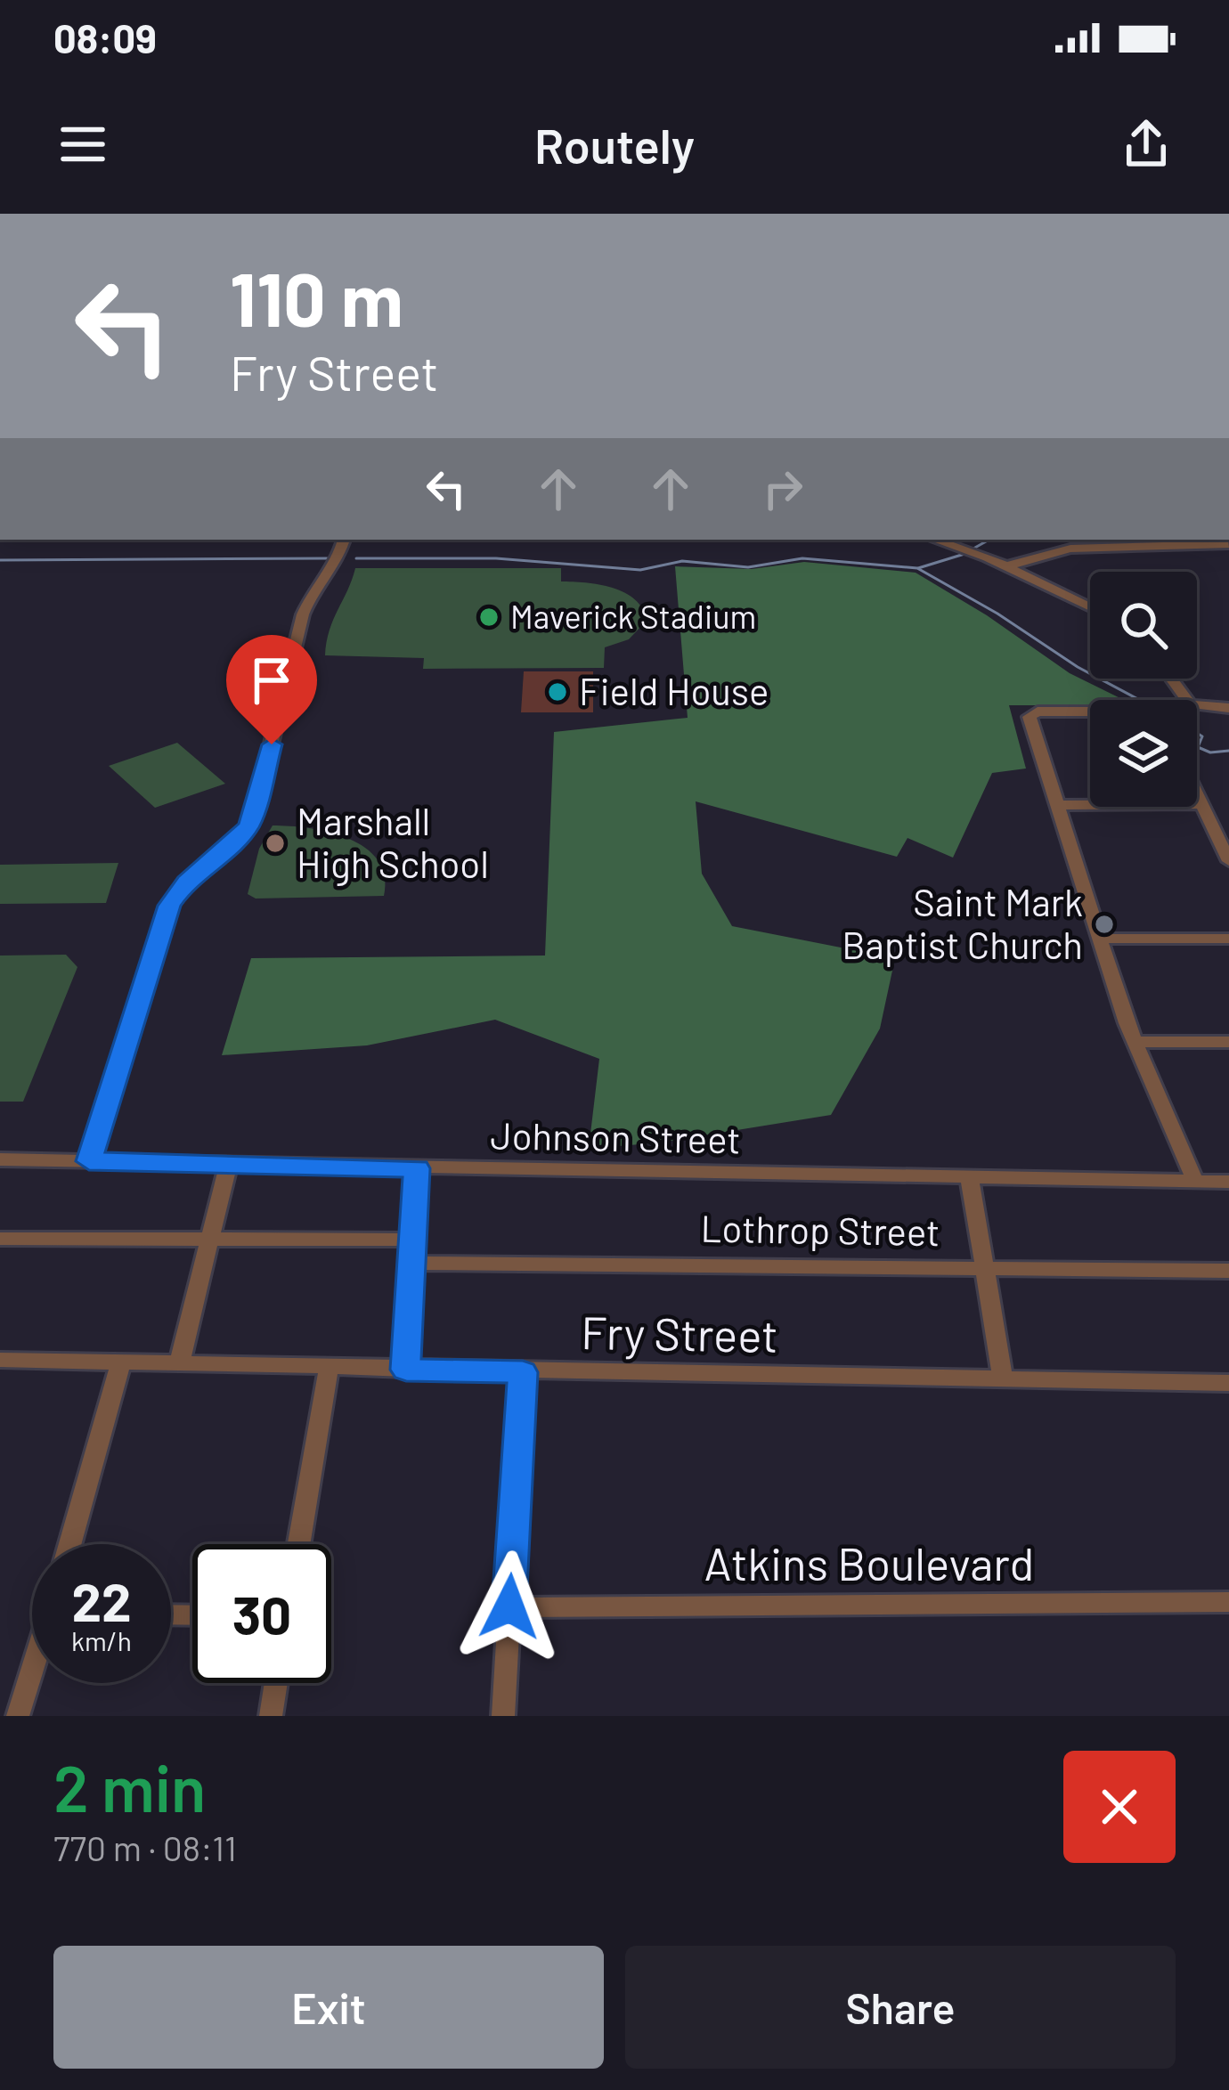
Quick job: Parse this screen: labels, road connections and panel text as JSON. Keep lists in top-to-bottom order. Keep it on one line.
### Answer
{"streets":{"street":["Johnson Street","Lothrop Street","Fry Street","Atkins Boulevard"]},"places":["Maverick Stadium","Field House","Marshall High School","Saint Mark Baptist Church"],"page":{"status":"08:09","header":"Routely","turn":["110 m","Fry Street"],"speed":"22 km/h","limit":"30","heading":["2 min","770 m · 08:11"],"buttons":["Exit","Share"]}}
